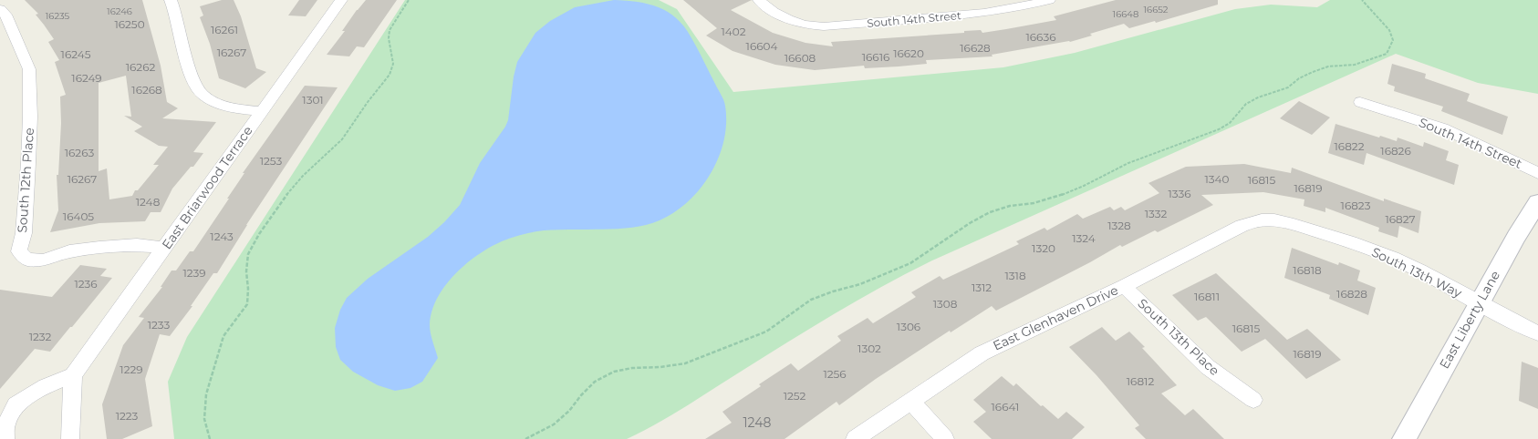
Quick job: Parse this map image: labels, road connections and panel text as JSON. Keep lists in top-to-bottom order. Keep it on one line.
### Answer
{"streets":{"street":["South 14th Street","South 12th Place","East Briarwood Terrace","South 13th Way","East Glenhaven Drive","East Liberty Lane","South 13th Place"]},"crossings":[["South 12th Place","East Briarwood Terrace"],["South 13th Way","East Glenhaven Drive"],["South 13th Way","East Liberty Lane"],["East Glenhaven Drive","South 13th Place"]],"house_numbers":["16652","16246","16648","16235","16250","16261","1402","16636","16604","16628","16267","16620","16245","16616","16608","16262","16249","16268","1301","16822","16826","16263","1253","16267","1340","16815","16819","1336","1248","16823","1332","16405","16827","1328","1243","1324","1320","16818","1239","1318","1236","1312","16828","16811","1308","1233","1306","16815","1232","1302","16819","1229","1256","16812","1252","16641","1223","1248"]}
